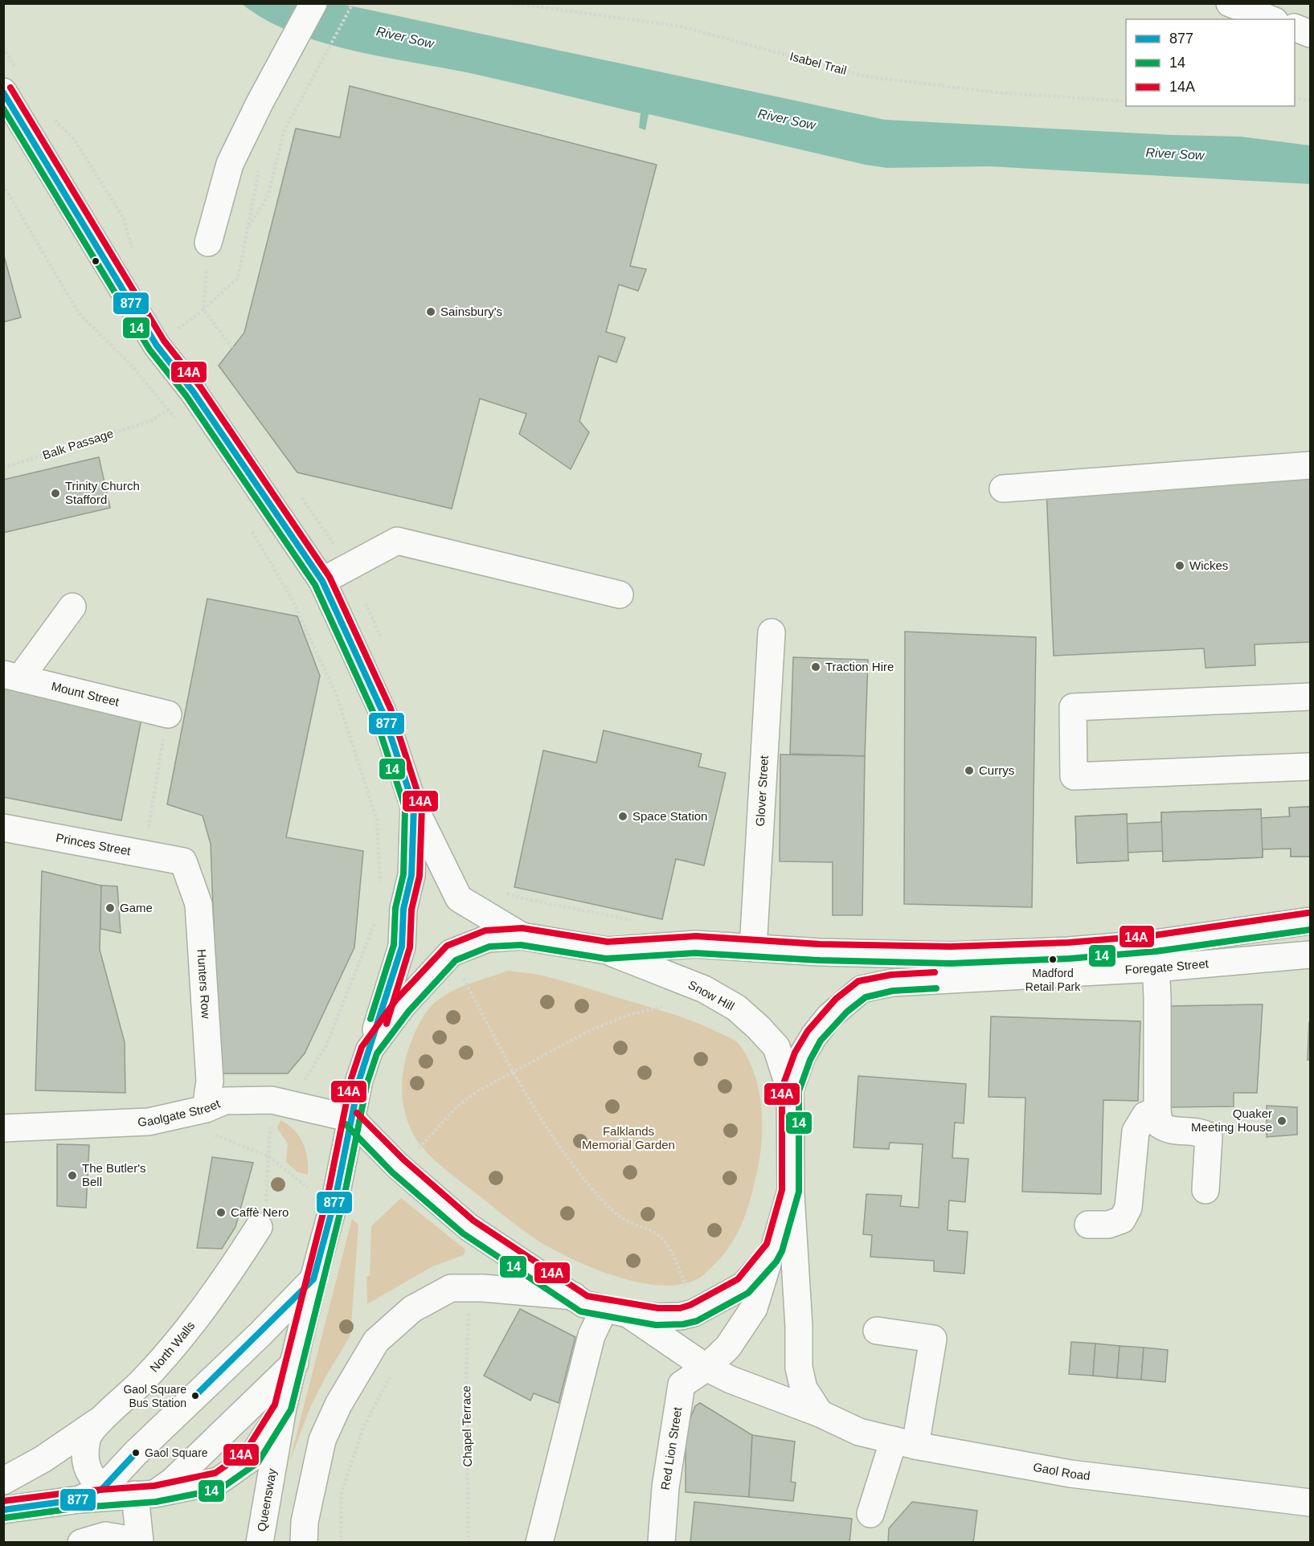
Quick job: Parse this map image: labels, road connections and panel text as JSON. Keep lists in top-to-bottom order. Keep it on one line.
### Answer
{"streets":{"main road":["Mount Street","Glover Street","Princes Street","Foregate Street","Hunters Row","Snow Hill","Gaolgate Street","North Walls","Red Lion Street","Gaol Road","Queensway"],"path":["Isabel Trail","Balk Passage","Chapel Terrace"]},"crossings":[["Glover Street","Foregate Street"],["Princes Street","Hunters Row"],["Foregate Street","Snow Hill"],["Hunters Row","Gaolgate Street"],["Snow Hill","Red Lion Street"],["Snow Hill","Gaol Road"],["Gaolgate Street","Queensway"],["Red Lion Street","Gaol Road"]],"water":["River Sow"],"parks":["Falklands Memorial Garden"],"places":["Sainsbury's","Trinity Church Stafford","Wickes","Traction Hire","Currys","Space Station","Game","Madford Retail Park","Quaker Meeting House","The Butler's Bell","Caffè Nero","Gaol Square Bus Station","Gaol Square"],"lines":["transit line 14A","transit line 877","transit line 14"],"legend":["877","14","14A"]}
